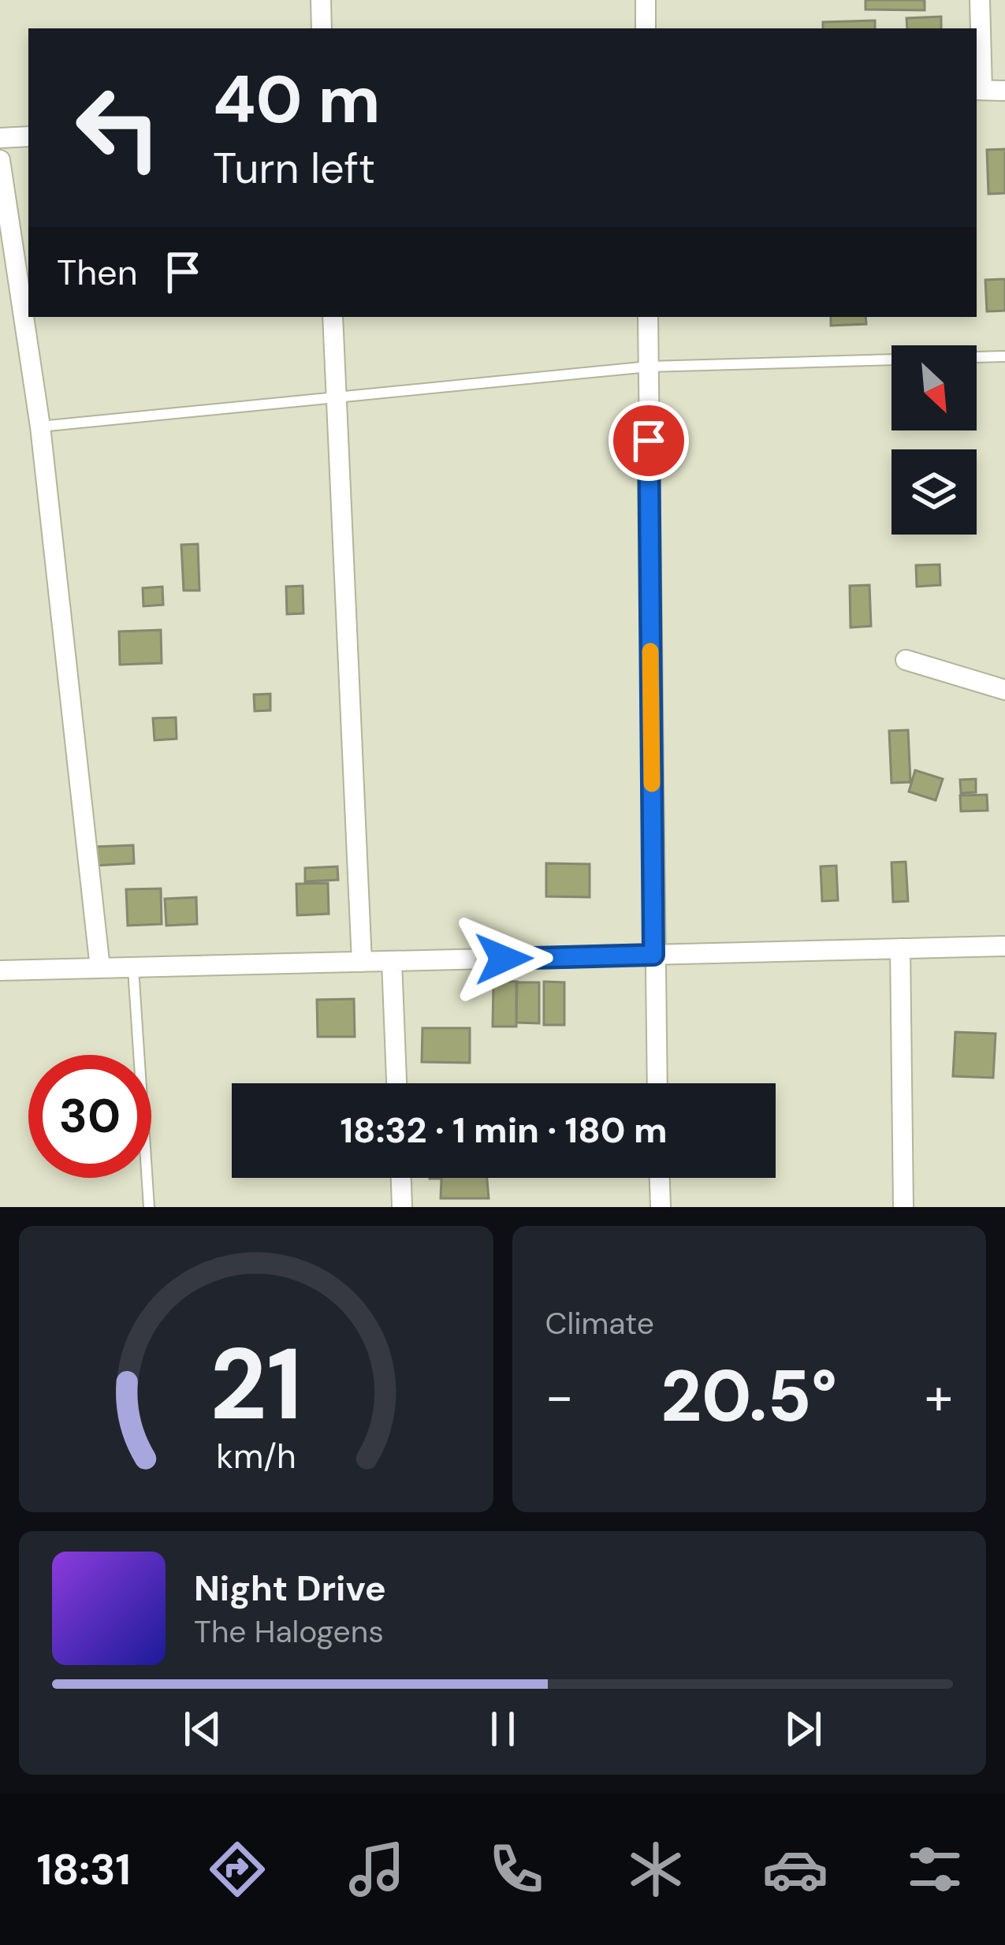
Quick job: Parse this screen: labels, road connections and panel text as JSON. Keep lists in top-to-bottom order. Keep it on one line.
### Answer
{"north":"bottom right","page":{"turn":["40 m","Turn left"],"then":"Then","limit":"30","trip":"18:32 · 1 min · 180 m","tile":"Climate","heat":["−","20.5°","+"],"song":["Night Drive","The Halogens"],"tabs":"18:31","gauge":["21","km/h"]}}
